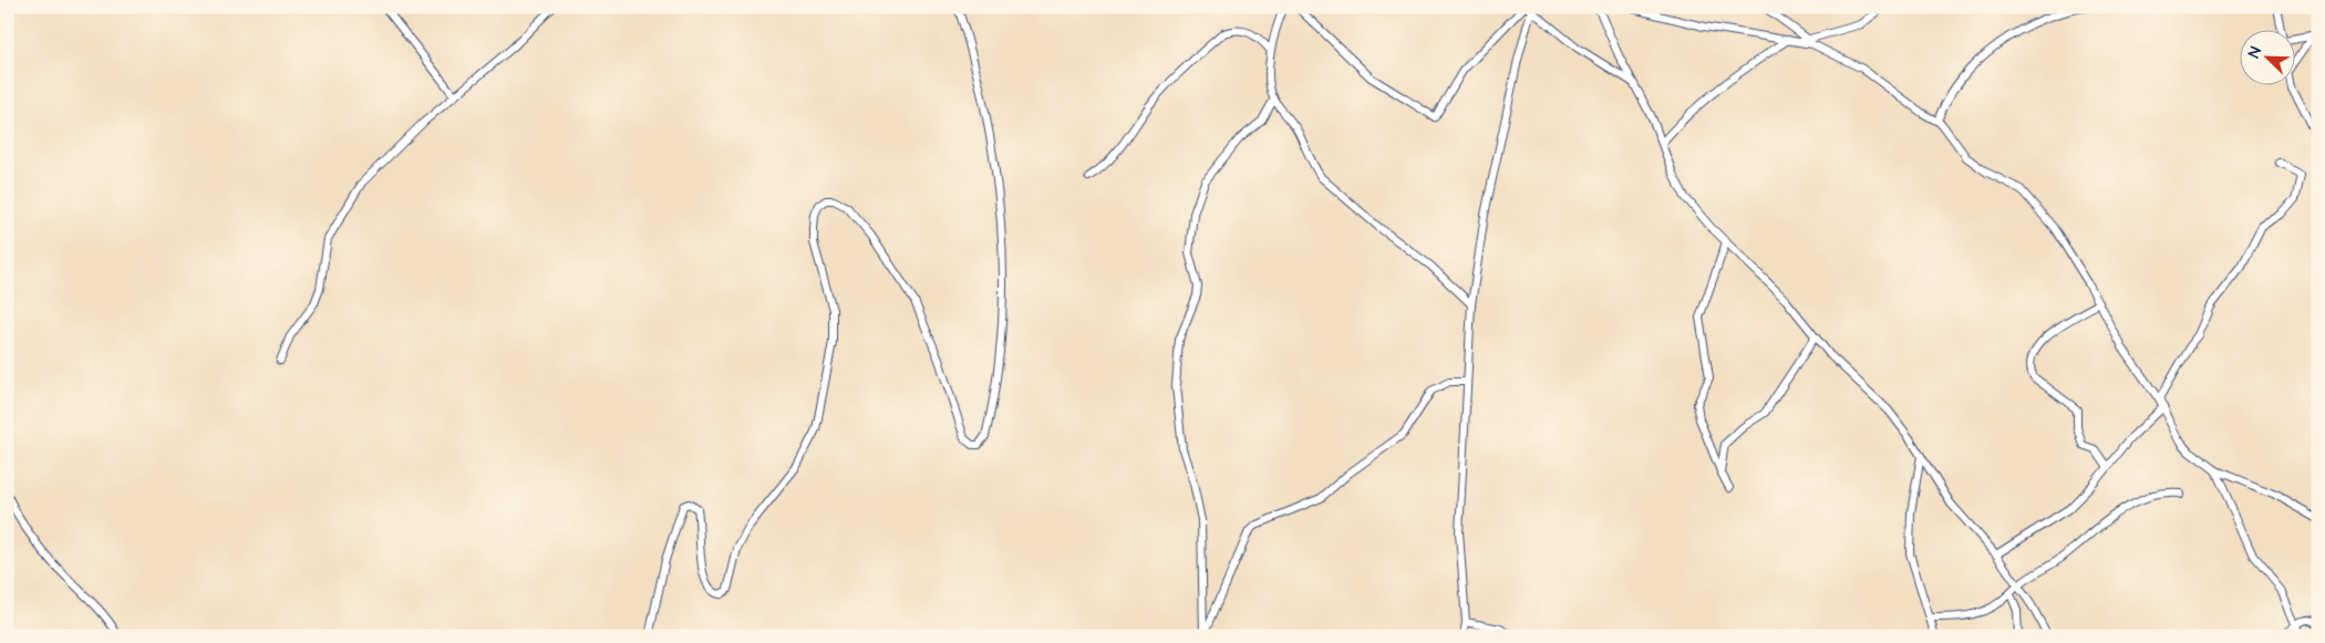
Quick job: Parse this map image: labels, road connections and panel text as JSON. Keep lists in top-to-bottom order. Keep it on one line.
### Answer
{"north":"top left"}
